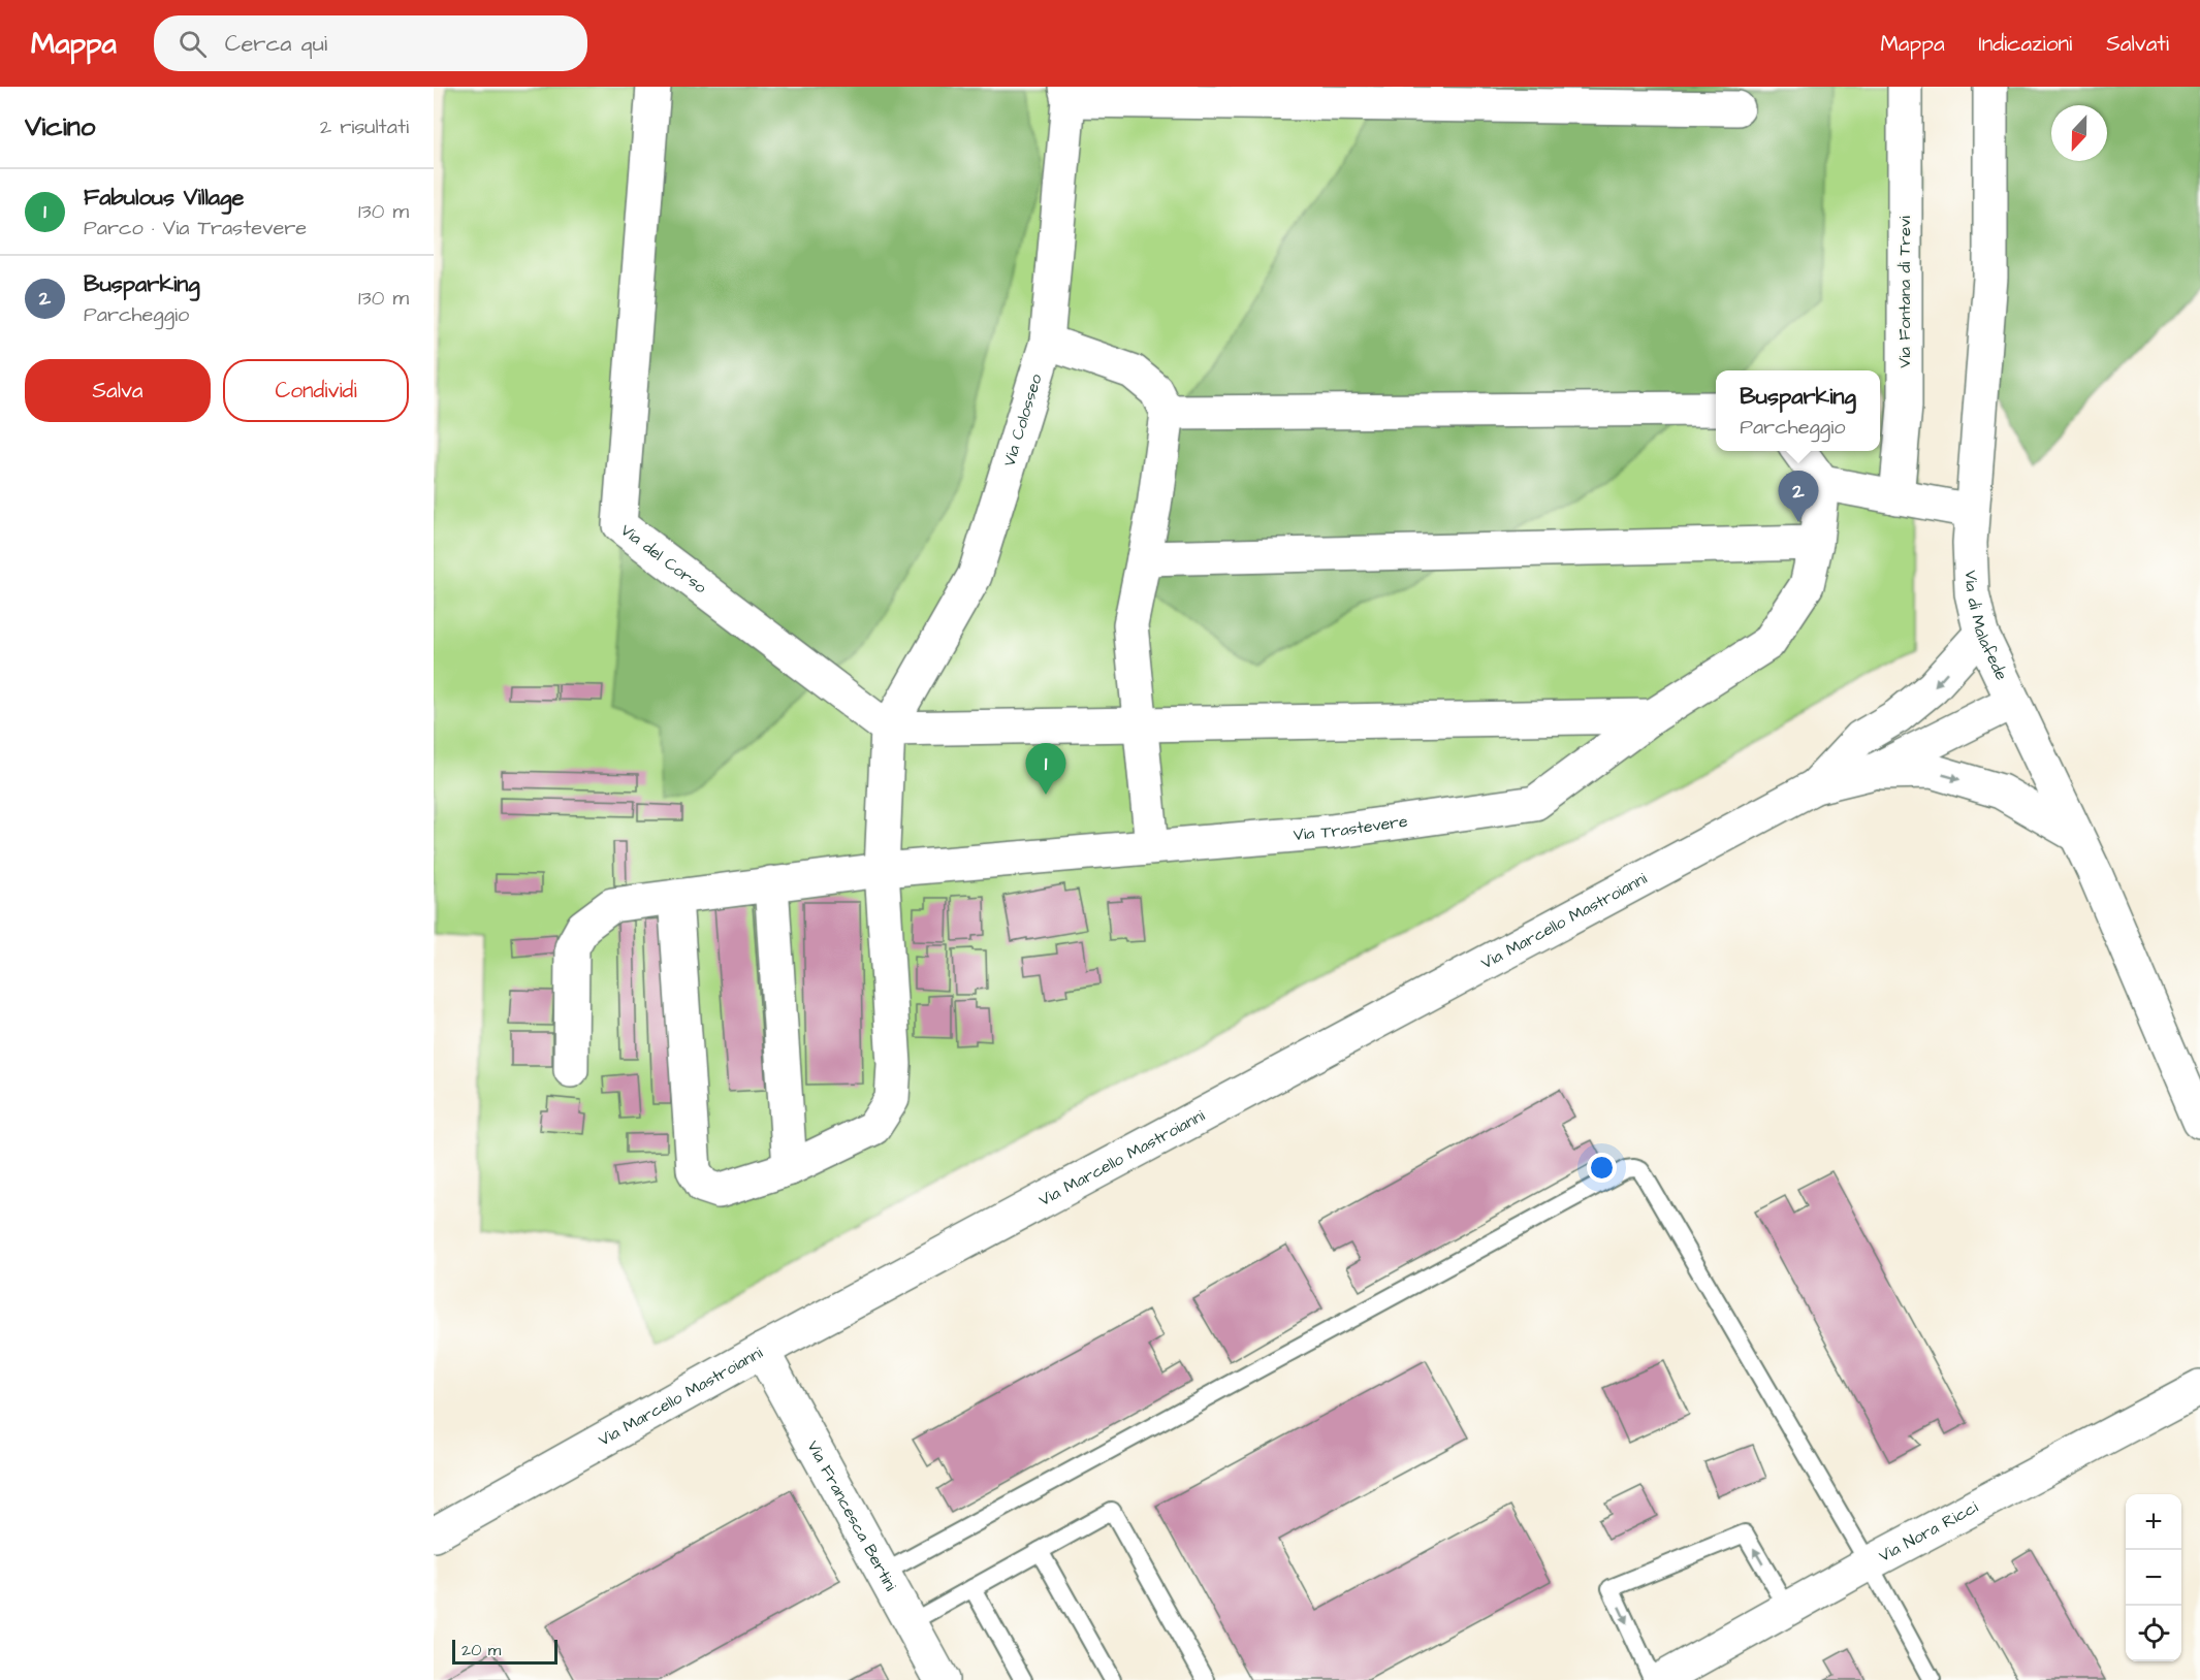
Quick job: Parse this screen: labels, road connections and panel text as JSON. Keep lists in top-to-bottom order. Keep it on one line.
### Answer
{"streets":{"street":["Via Fontana di Trevi","Via Colosseo","Via del Corso","Via di Malafede","Via Trastevere","Via Marcello Mastroianni","Via Francesca Bertini","Via Nora Ricci"]},"crossings":[["Via Colosseo","Via del Corso"],["Via Marcello Mastroianni","Via Francesca Bertini"]],"scale_bar":"20 m","north":"bottom","page":{"header":"Mappa","search":"Cerca qui","nav":["Mappa","Indicazioni","Salvati"],"heading":["Vicino","2 risultati"],"list":[{"mark":"1","name":"Fabulous Village","note":"Parco · Via Trastevere","value":"130 m"},{"mark":"2","name":"Busparking","note":"Parcheggio","value":"130 m"}],"buttons":["Salva","Condividi"],"popup":["Busparking","Parcheggio"],"pins":["2","1"],"map_buttons":["+","−"],"scale":"20 m"}}
